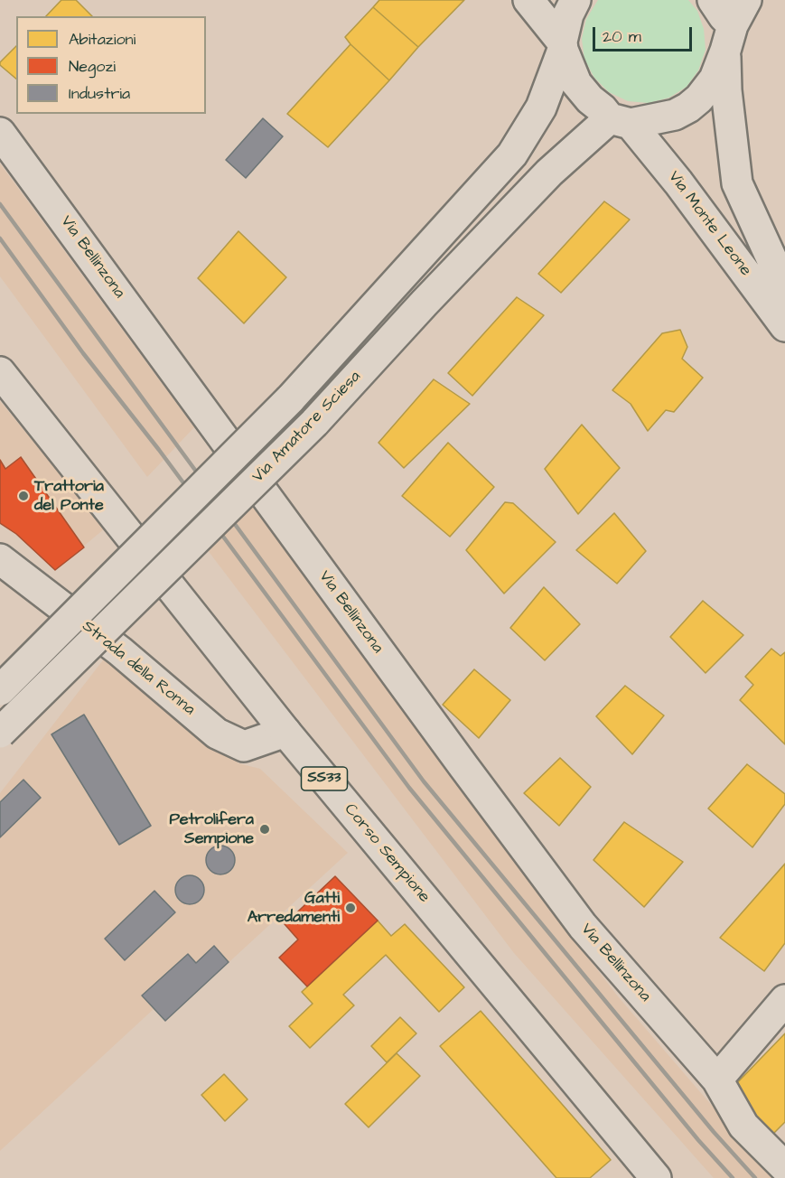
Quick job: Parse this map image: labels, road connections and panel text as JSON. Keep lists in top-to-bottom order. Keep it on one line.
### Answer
{"streets":{"street":["Via Monte Leone","Via Bellinzona","Via Amatore Sciesa","Strada della Ronna","SS33","Corso Sempione"]},"crossings":[["Via Monte Leone","Via Amatore Sciesa"],["Strada della Ronna","Corso Sempione"]],"places":["Trattoria del Ponte","Petrolifera Sempione","Gatti Arredamenti"],"legend":["Abitazioni","Negozi","Industria"],"scale_bar":"20 m"}
